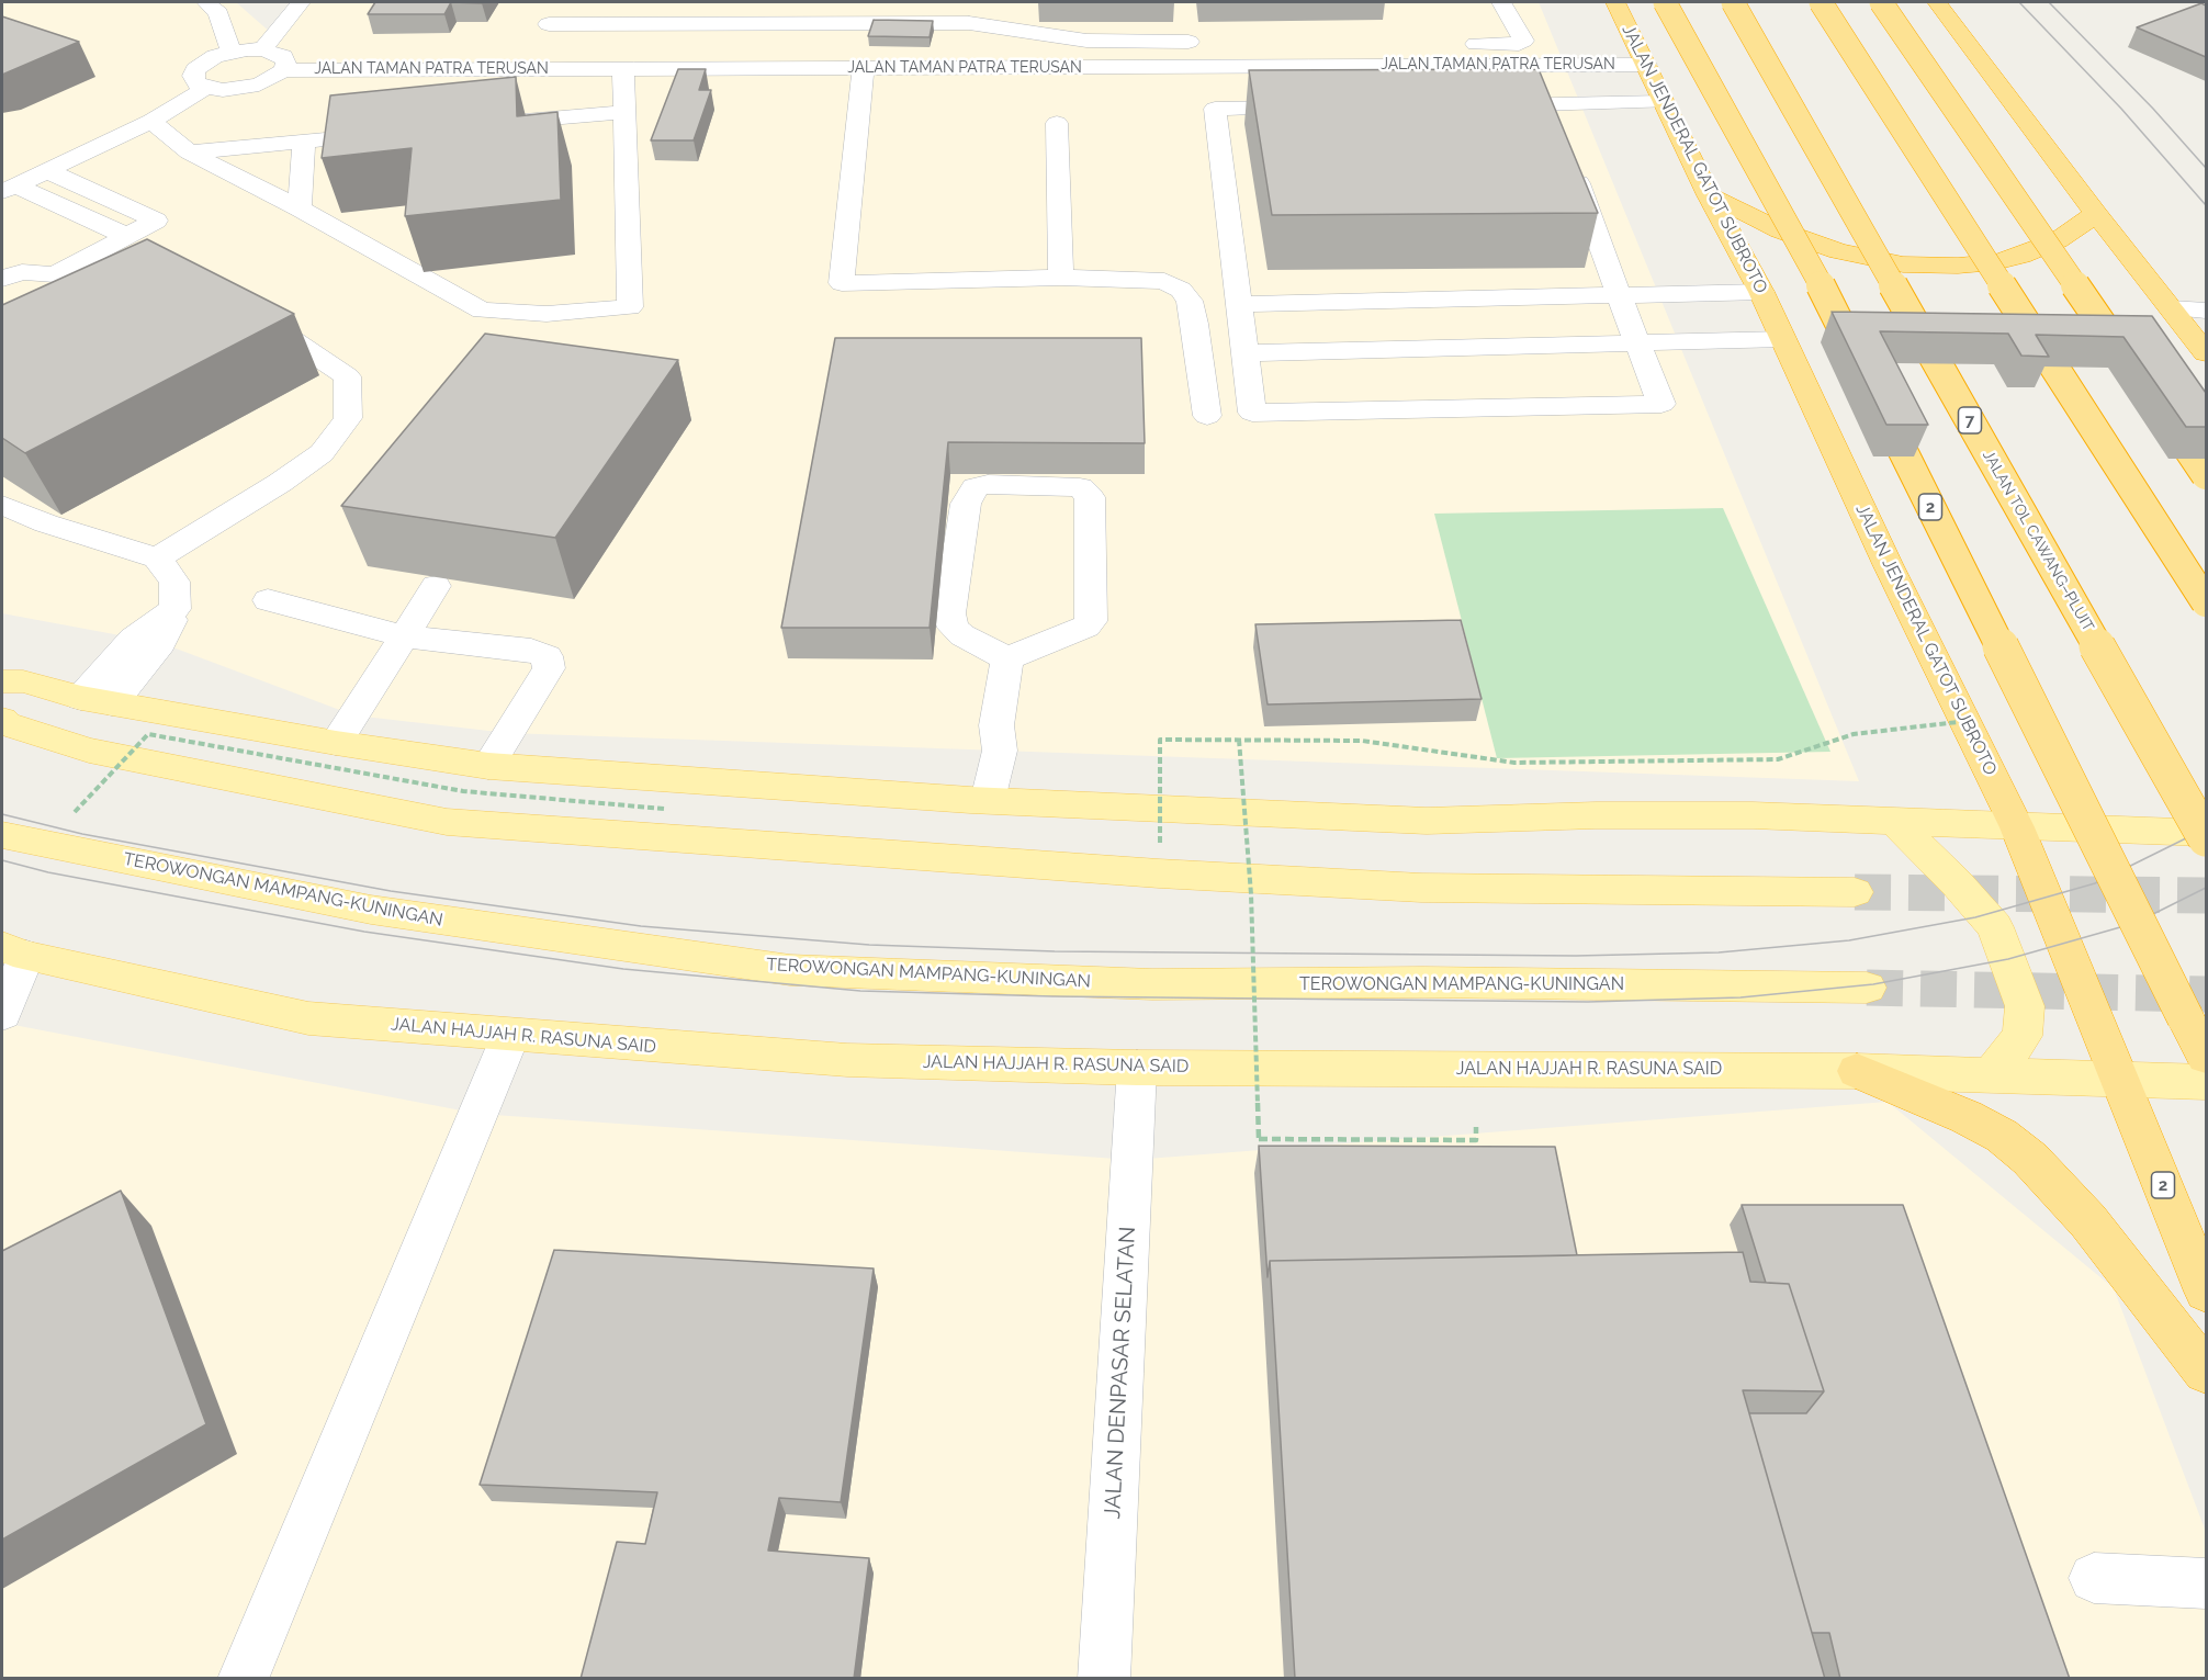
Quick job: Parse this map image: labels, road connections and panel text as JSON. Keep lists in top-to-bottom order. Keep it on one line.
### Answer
{"streets":{"highway":["JALAN JENDERAL GATOT SUBROTO","7","2","JALAN TOL CAWANG–PLUIT"],"main road":["TEROWONGAN MAMPANG-KUNINGAN","JALAN HAJJAH R. RASUNA SAID"],"street":["JALAN TAMAN PATRA TERUSAN","JALAN DENPASAR SELATAN"]},"crossings":[["JALAN TAMAN PATRA TERUSAN","JALAN JENDERAL GATOT SUBROTO"],["JALAN JENDERAL GATOT SUBROTO","JALAN HAJJAH R. RASUNA SAID"],["JALAN HAJJAH R. RASUNA SAID","JALAN DENPASAR SELATAN"]]}
